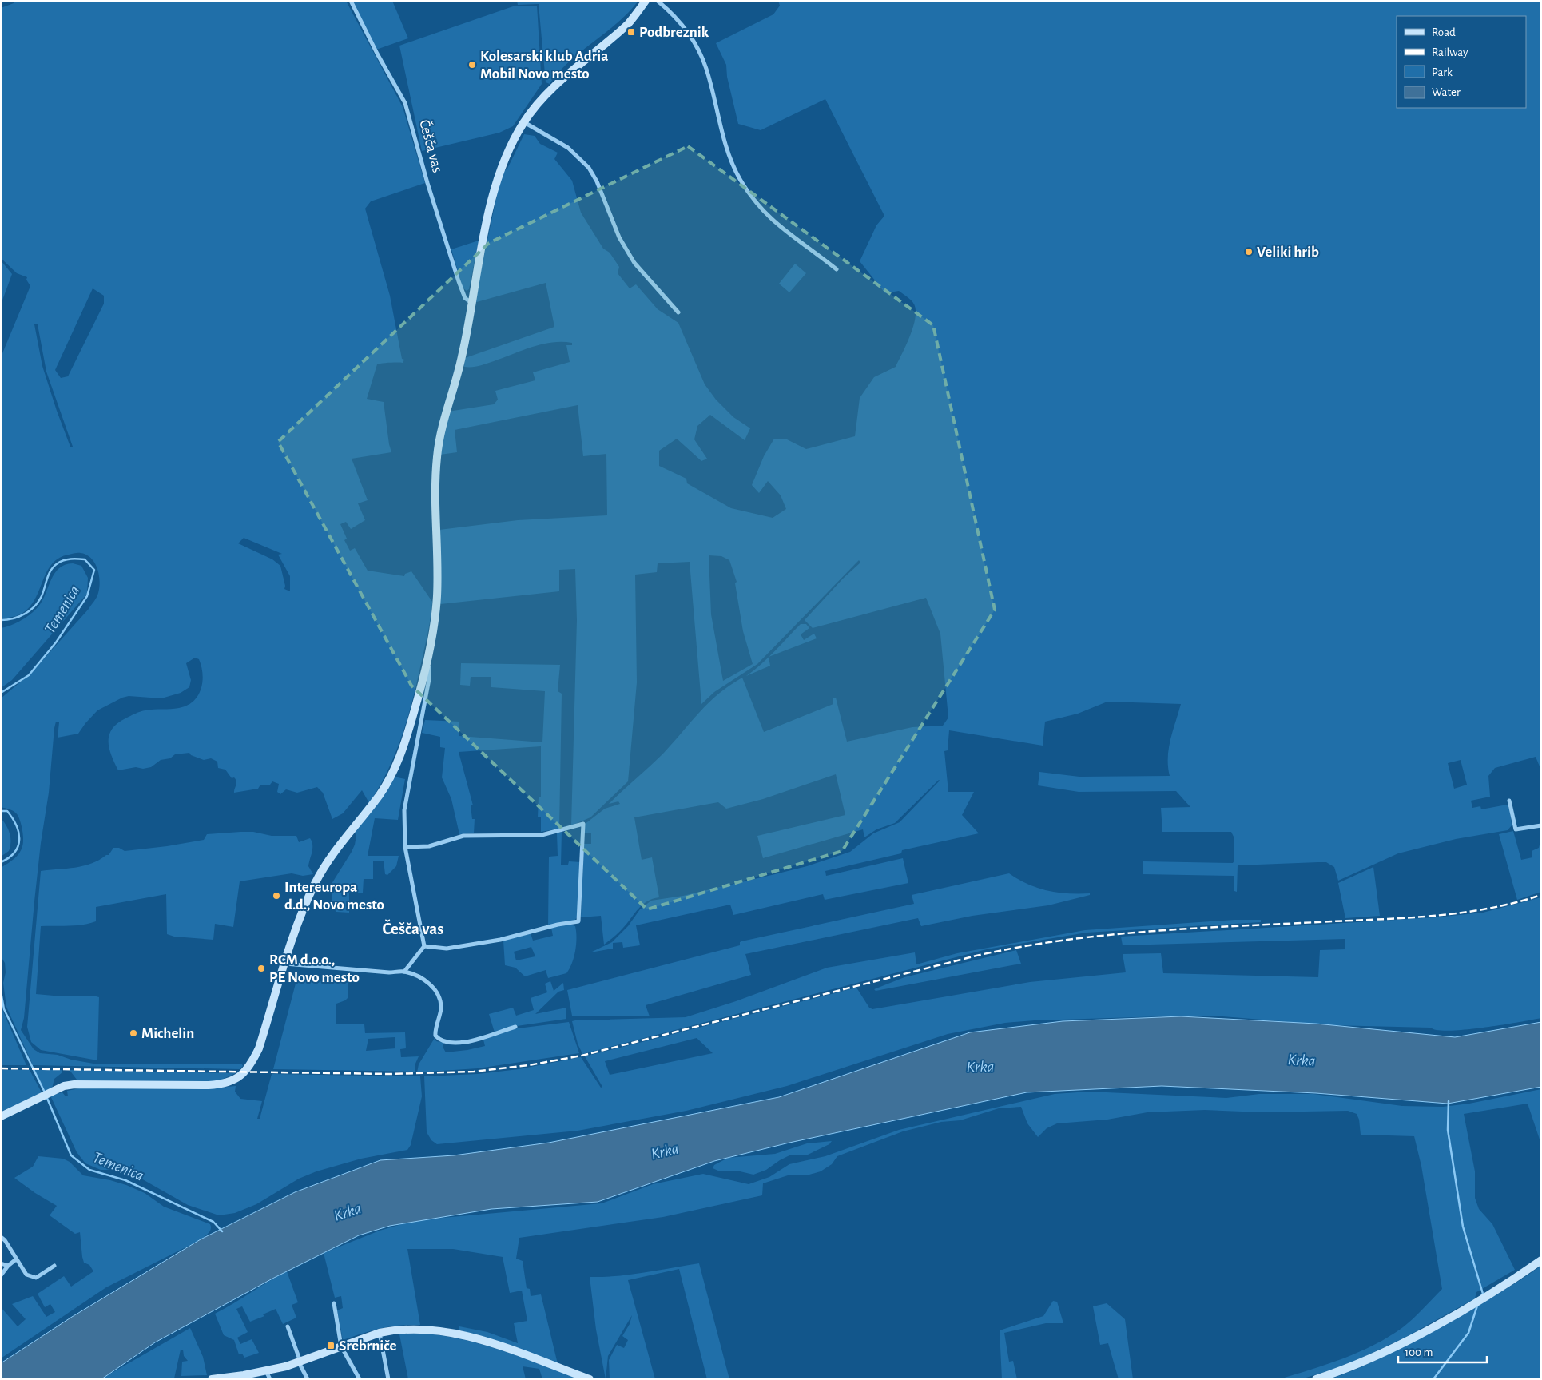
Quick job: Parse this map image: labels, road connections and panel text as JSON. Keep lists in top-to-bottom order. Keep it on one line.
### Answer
{"streets":{"street":["Češča vas"]},"districts":["Češča vas"],"water":["Temenica","Krka"],"places":{"transit":["Podbreznik","Srebrniče"],"other":["Kolesarski klub Adria Mobil Novo mesto","Veliki hrib","Intereuropa d.d., Novo mesto","RCM d.o.o., PE Novo mesto","Michelin"]},"legend":["Road","Railway","Park","Water"],"scale_bar":"100 m"}
